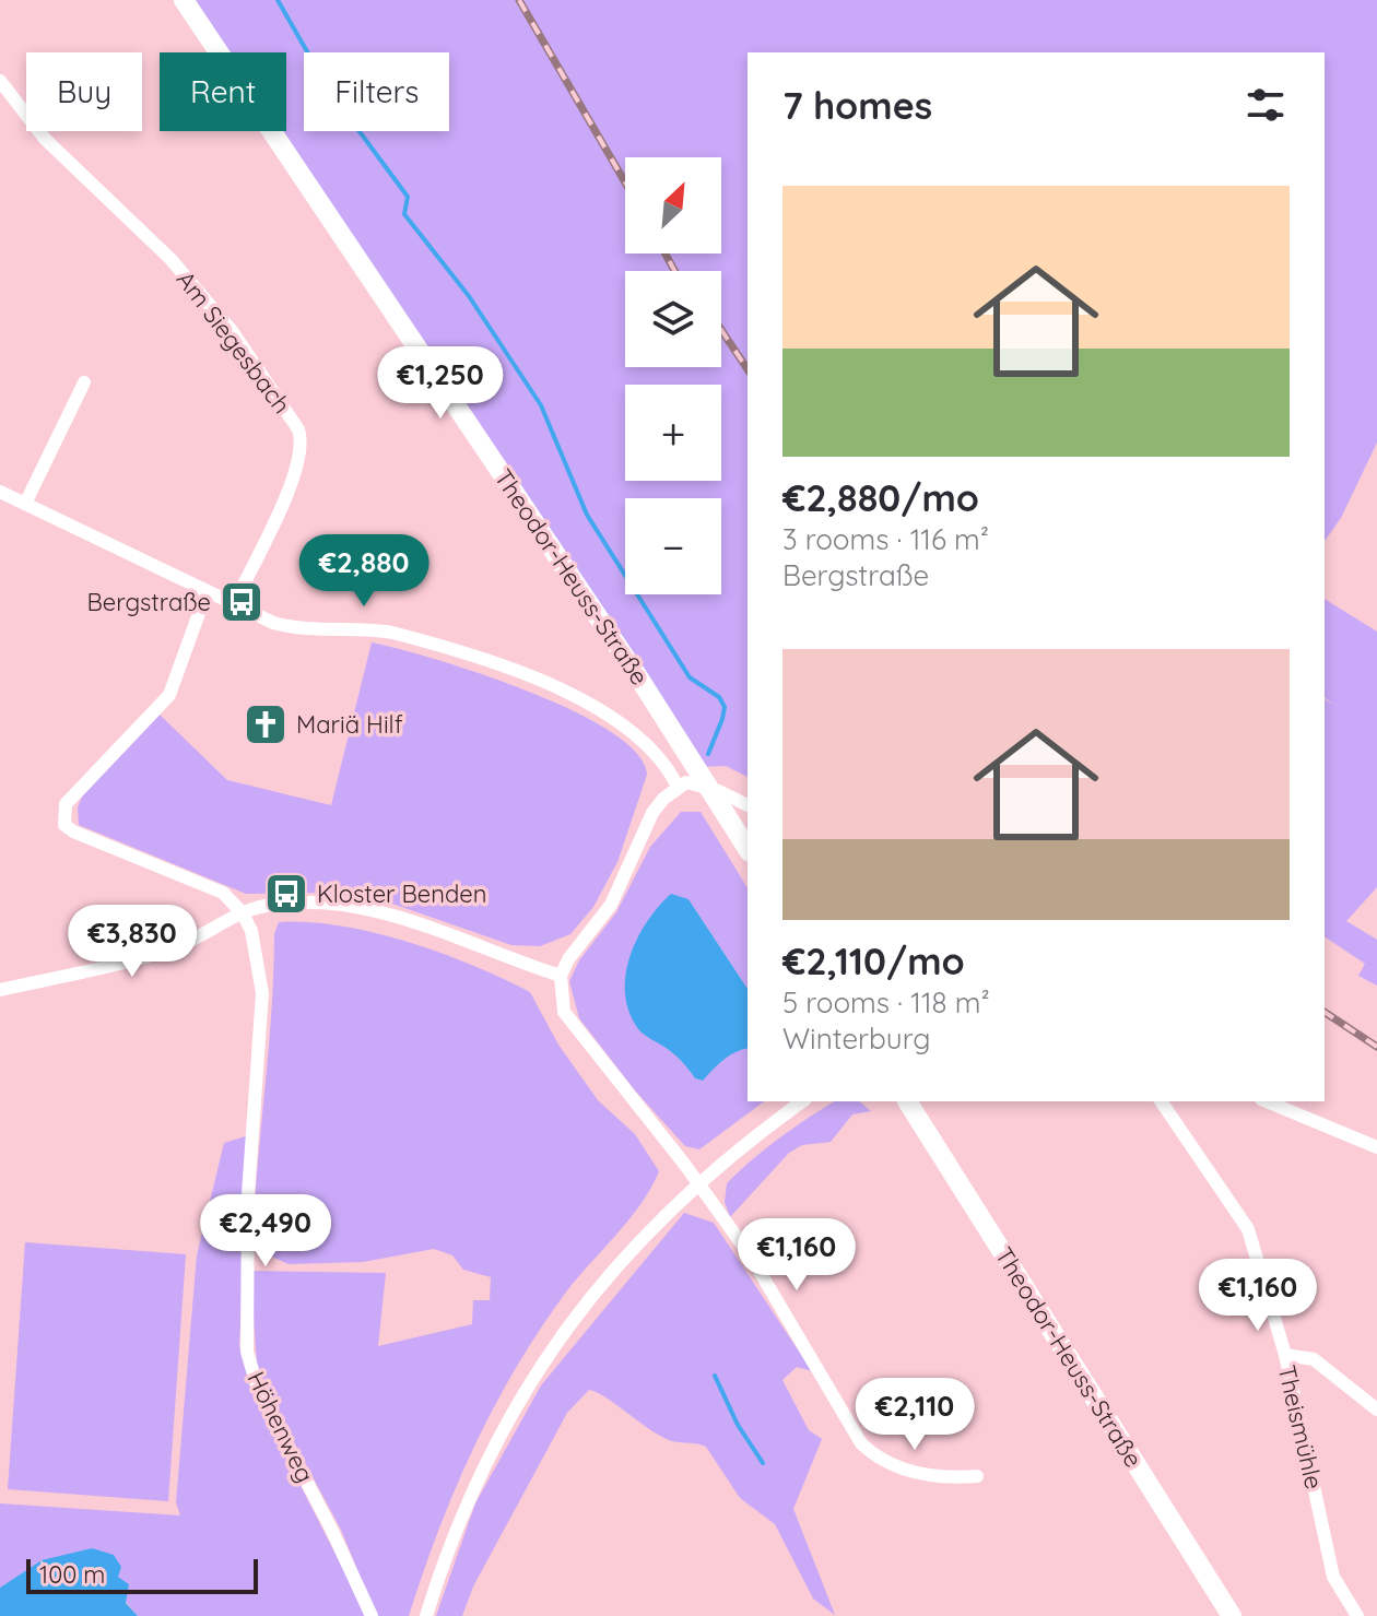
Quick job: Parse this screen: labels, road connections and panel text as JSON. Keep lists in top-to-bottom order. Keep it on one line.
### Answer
{"streets":{"main road":["Theodor-Heuss-Straße"],"street":["Am Siegesbach","Höhenweg","Theismühle"]},"places":{"bus stop":["Bergstraße","Kloster Benden"],"church":["Mariä Hilf"]},"scale_bar":"100 m","north":"top right","page":{"chip":["Buy","Rent","Filters"],"heading":"7 homes","map_buttons":["+","−"],"list":[{"name":"€2,880/mo","note":"3 rooms · 116 m² · Bergstraße"},{"name":"€2,110/mo","note":"5 rooms · 118 m² · Winterburg"}],"price":["€1,250","€2,880","€3,830","€2,490","€1,160","€1,160","€2,110"],"scale":"100 m"}}
